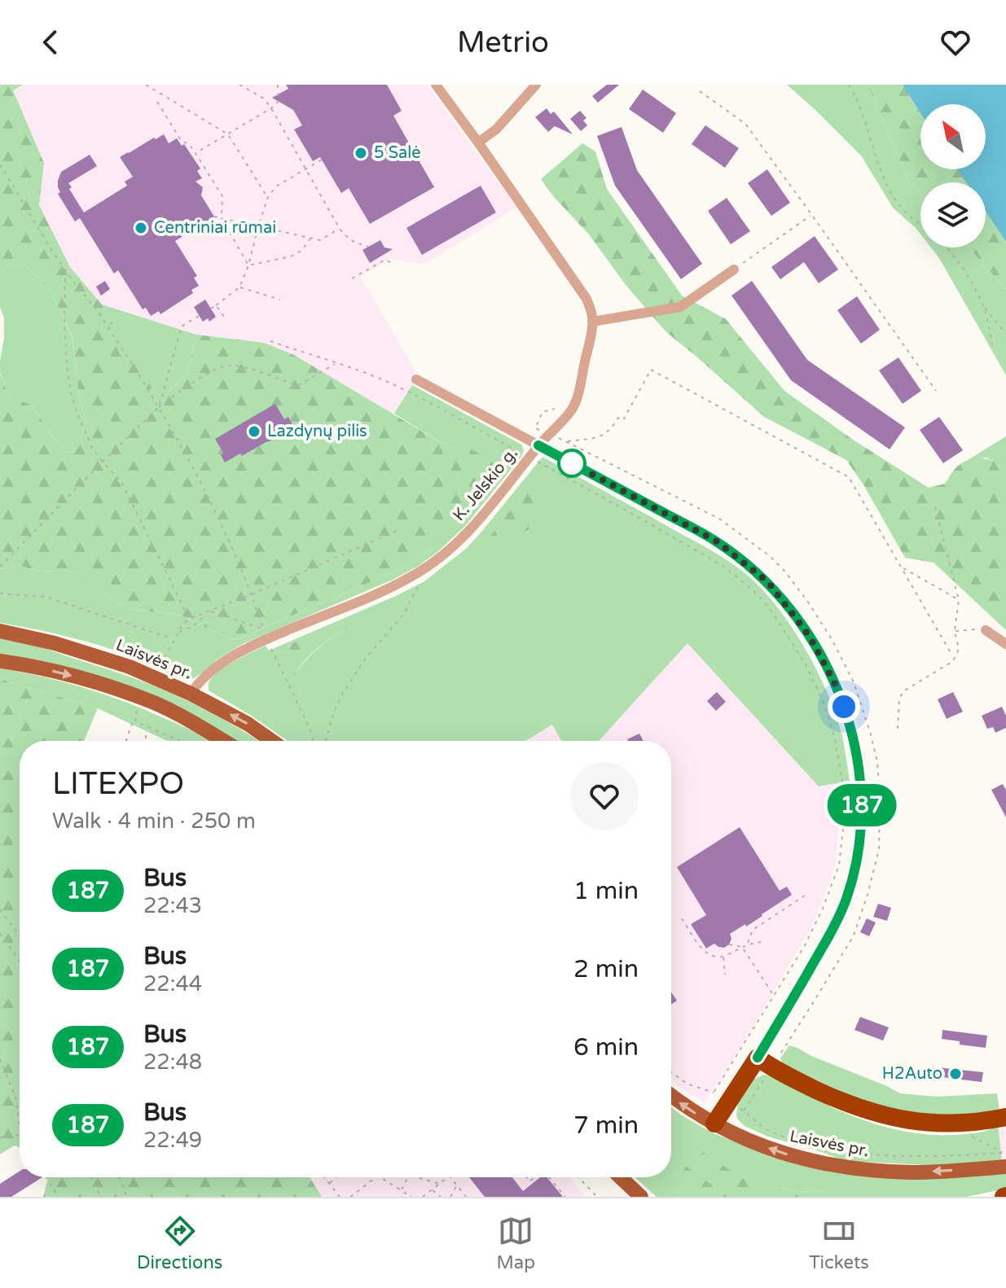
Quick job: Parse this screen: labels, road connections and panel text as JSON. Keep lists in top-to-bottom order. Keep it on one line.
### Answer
{"streets":{"main road":["Laisvės pr."],"street":["K. Jelskio g."]},"crossings":[["K. Jelskio g.","Laisvės pr."]],"one_way":["Laisvės pr."],"places":["5 Salė","Centriniai rūmai","Lazdynų pilis","H2Auto"],"lines":["bus line 187"],"north":"top left","page":{"header":"Metrio","on_map":"187","heading":["LITEXPO","Walk · 4 min · 250 m"],"list":[{"mark":"187","name":"Bus","note":"22:43","value":"1 min"},{"mark":"187","name":"Bus","note":"22:44","value":"2 min"},{"mark":"187","name":"Bus","note":"22:48","value":"6 min"},{"mark":"187","name":"Bus","note":"22:49","value":"7 min"}],"tabs":["Directions","Map","Tickets"]}}
